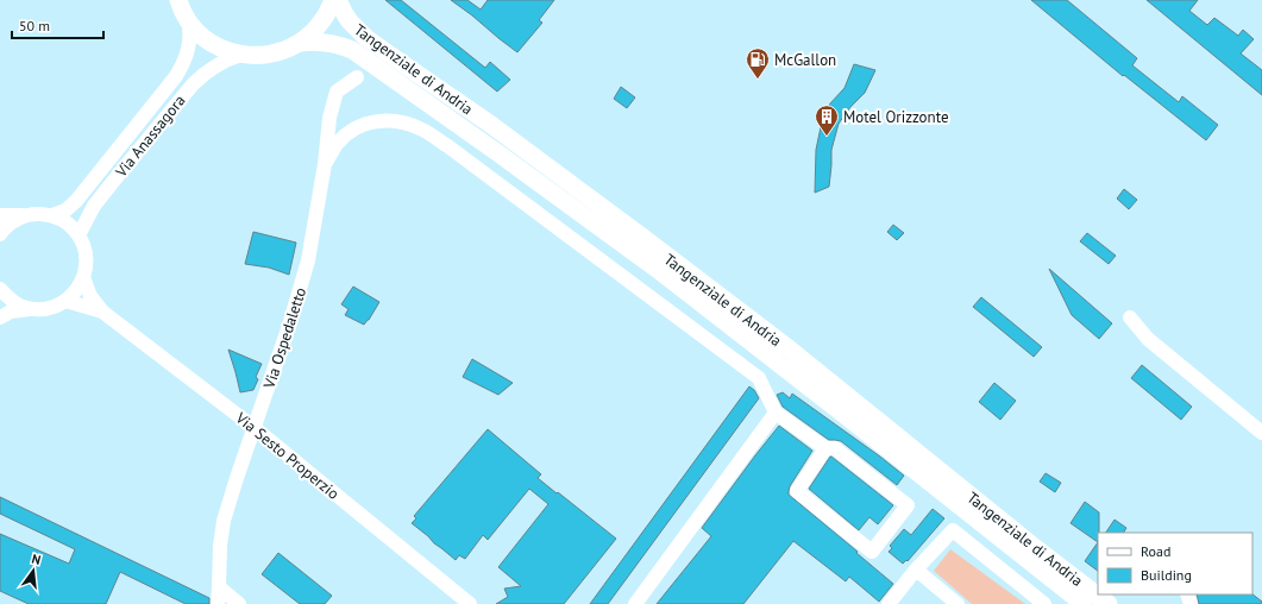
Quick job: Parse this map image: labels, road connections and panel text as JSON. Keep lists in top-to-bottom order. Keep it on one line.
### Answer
{"streets":{"main road":["Tangenziale di Andria"],"street":["Via Anassagora","Via Ospedaletto","Via Sesto Properzio"]},"crossings":[["Tangenziale di Andria","Via Anassagora"],["Via Ospedaletto","Via Sesto Properzio"]],"places":{"fuel station":["McGallon"],"building":["Motel Orizzonte"]},"legend":["Road","Building"],"scale_bar":"50 m","north":"top"}
